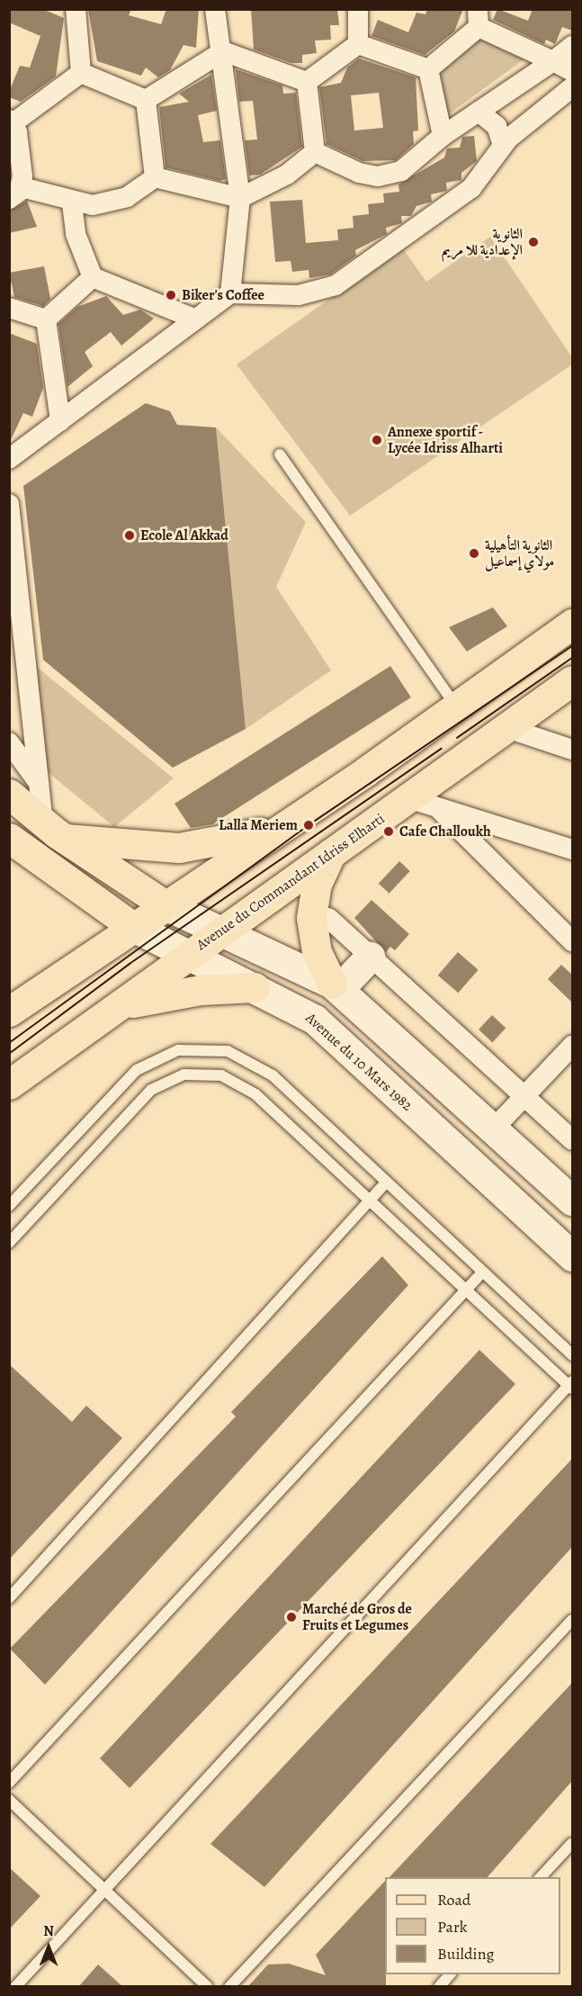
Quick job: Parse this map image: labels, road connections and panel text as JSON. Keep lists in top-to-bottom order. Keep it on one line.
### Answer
{"streets":{"main road":["Avenue du Commandant Idriss Elharti","Avenue du 10 Mars 1982"]},"crossings":[["Avenue du Commandant Idriss Elharti","Avenue du 10 Mars 1982"]],"places":["الثانوية الإعدادية للا مريم","Biker's Coffee","Annexe sportif - Lycée Idriss Alharti","Ecole Al Akkad","الثانوية التأهيلية مولاي إسماعيل","Lalla Meriem","Cafe Challoukh","Marché de Gros de Fruits et Legumes"],"legend":["Road","Park","Building"],"north":"top"}
